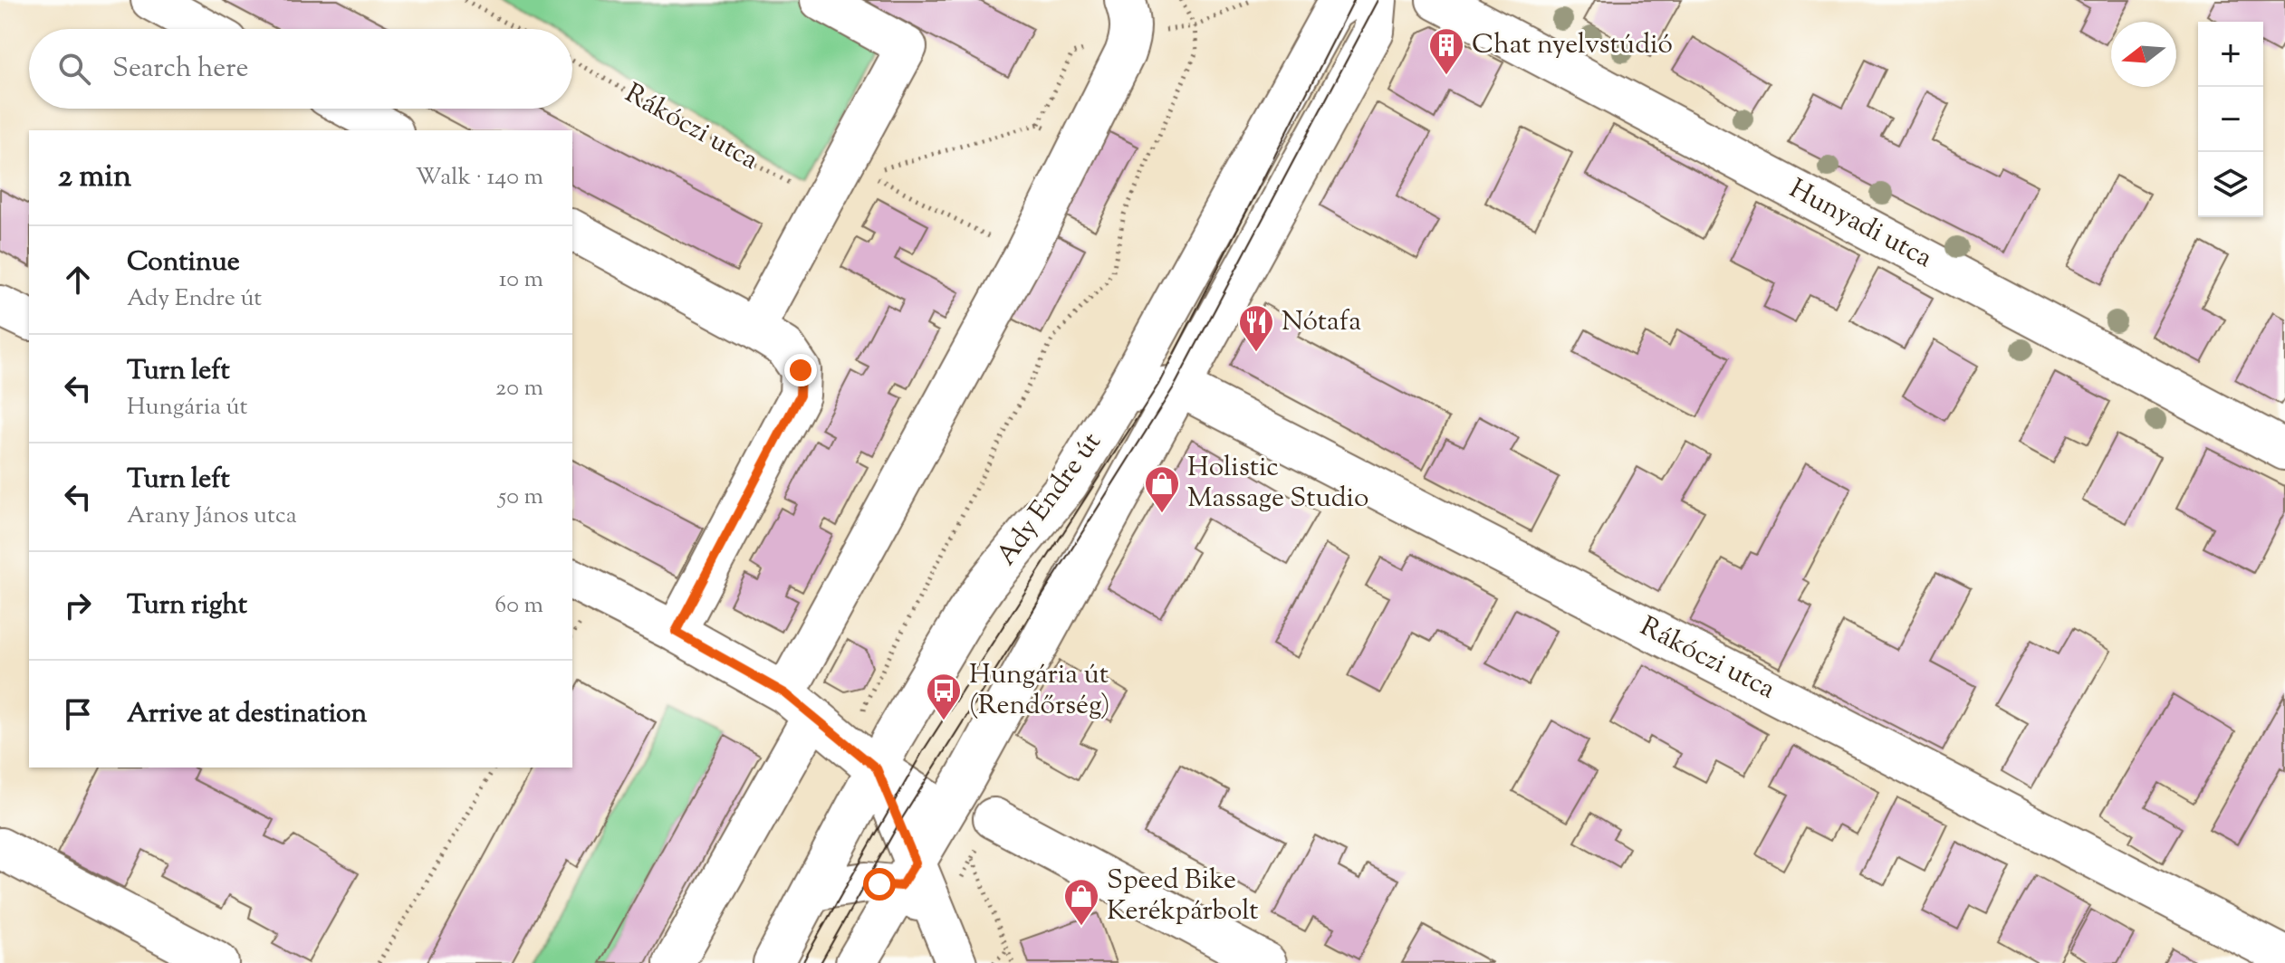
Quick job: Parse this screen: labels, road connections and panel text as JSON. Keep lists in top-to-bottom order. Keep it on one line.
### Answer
{"streets":{"street":["Rákóczi utca","Hunyadi utca","Ady Endre út"]},"crossings":[["Rákóczi utca","Ady Endre út"]],"places":{"building":["Chat nyelvstúdió"],"restaurant":["Nótafa"],"shop":["Holistic Massage Studio","Speed Bike Kerékpárbolt"],"bus stop":["Hungária út (Rendőrség)"]},"north":"left","page":{"map_buttons":["+","−"],"search":"Search here","heading":["2 min","Walk · 140 m"],"list":[["Continue","Ady Endre út","10 m"],["Turn left","Hungária út","20 m"],["Turn left","Arany János utca","50 m"],["Turn right","60 m"],"Arrive at destination"]}}
